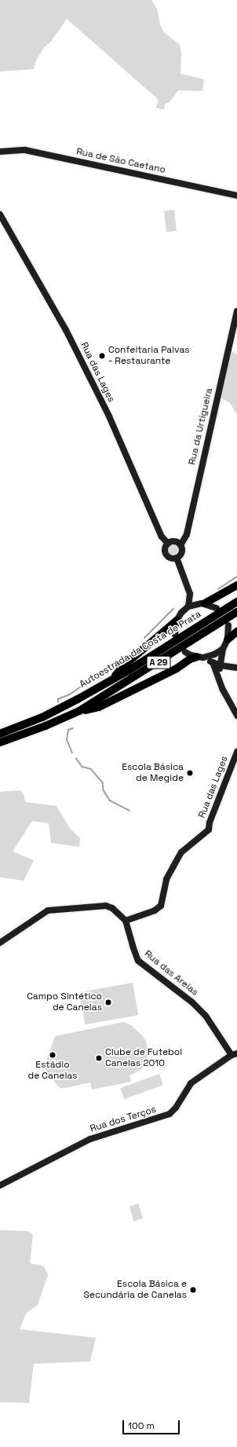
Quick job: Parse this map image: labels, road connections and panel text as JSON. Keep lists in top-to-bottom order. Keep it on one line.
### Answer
{"streets":{"highway":["Autoestrada da Costa de Prata","A 29"],"street":["Rua de São Caetano","Rua das Lages","Rua da Urtigueira","Rua das Areias","Rua dos Terços"]},"crossings":[["Rua das Lages","Rua da Urtigueira"],["Rua das Lages","Rua das Areias"],["Rua das Areias","Rua dos Terços"]],"places":["Confeitaria Paivas - Restaurante","Escola Básica de Megide","Campo Sintético de Canelas","Estádio de Canelas","Clube de Futebol Canelas 2010","Escola Básica e Secundária de Canelas"],"scale_bar":"100 m"}
